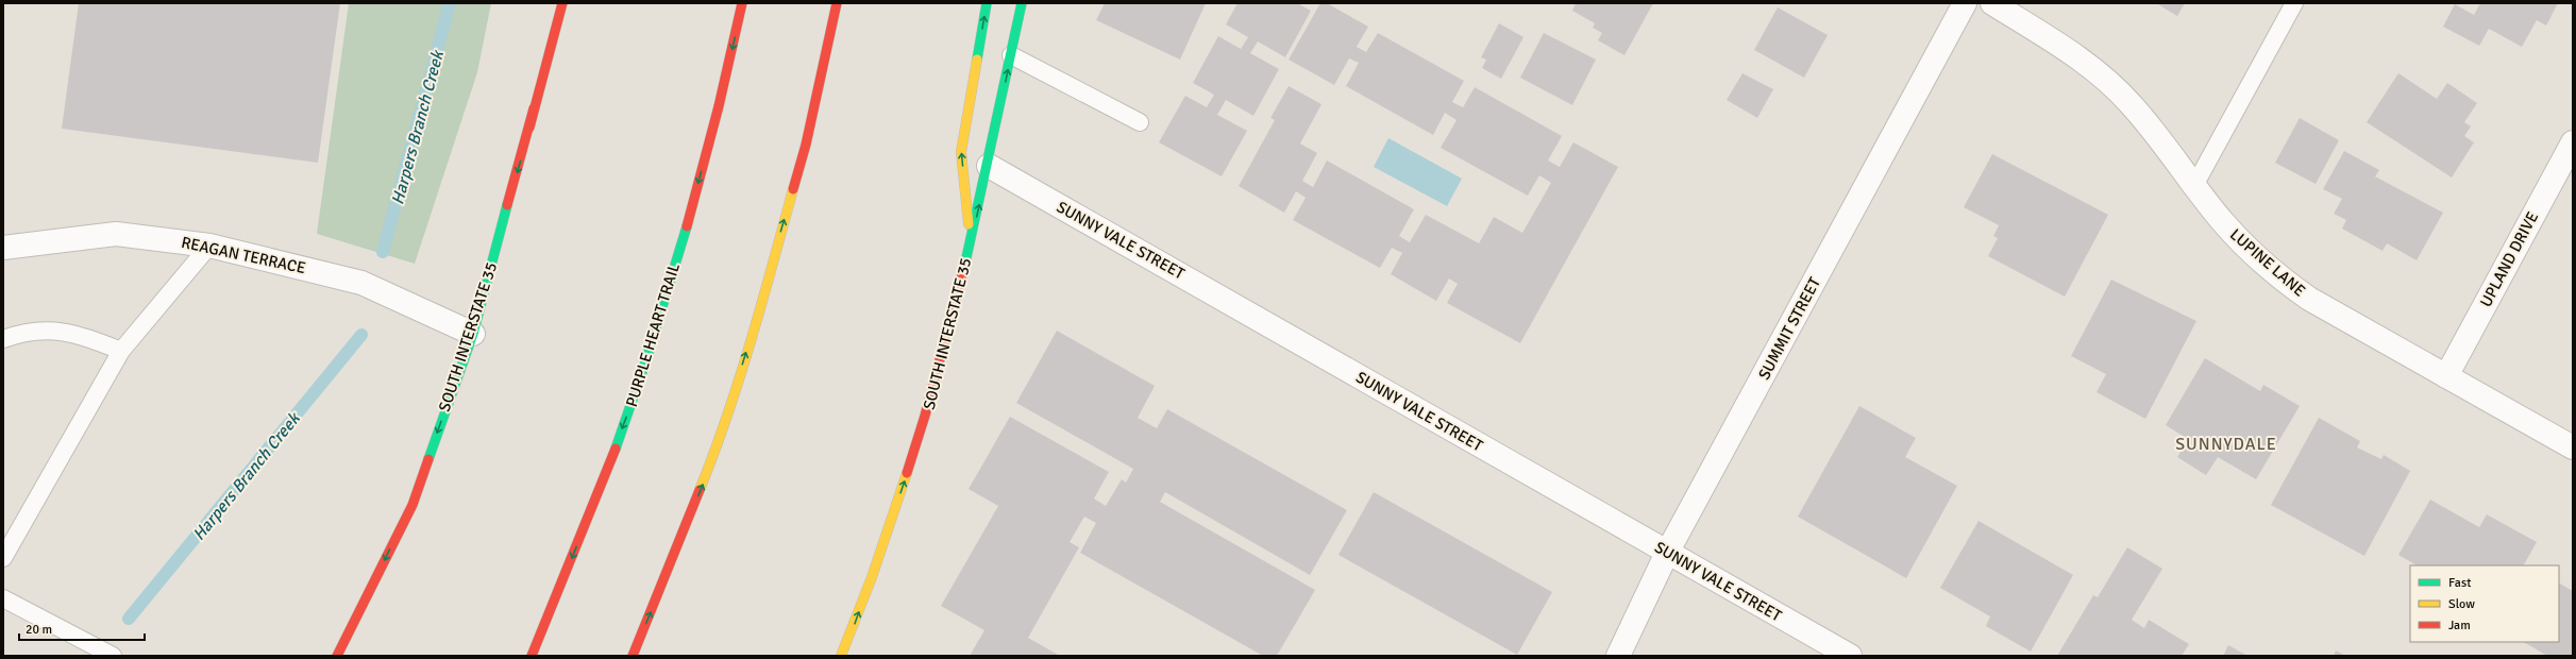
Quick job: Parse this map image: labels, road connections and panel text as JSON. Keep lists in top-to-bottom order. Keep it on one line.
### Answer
{"streets":{"main road":["SOUTH INTERSTATE 35","PURPLE HEART TRAIL"],"street":["SUNNY VALE STREET","REAGAN TERRACE","UPLAND DRIVE","LUPINE LANE","SUMMIT STREET"]},"crossings":[["SUNNY VALE STREET","SUMMIT STREET"],["SUNNY VALE STREET","SOUTH INTERSTATE 35"],["REAGAN TERRACE","SOUTH INTERSTATE 35"],["UPLAND DRIVE","LUPINE LANE"]],"one_way":["PURPLE HEART TRAIL"],"districts":["SUNNYDALE"],"water":["Harpers Branch Creek"],"legend":["Fast","Slow","Jam"],"scale_bar":"20 m"}
